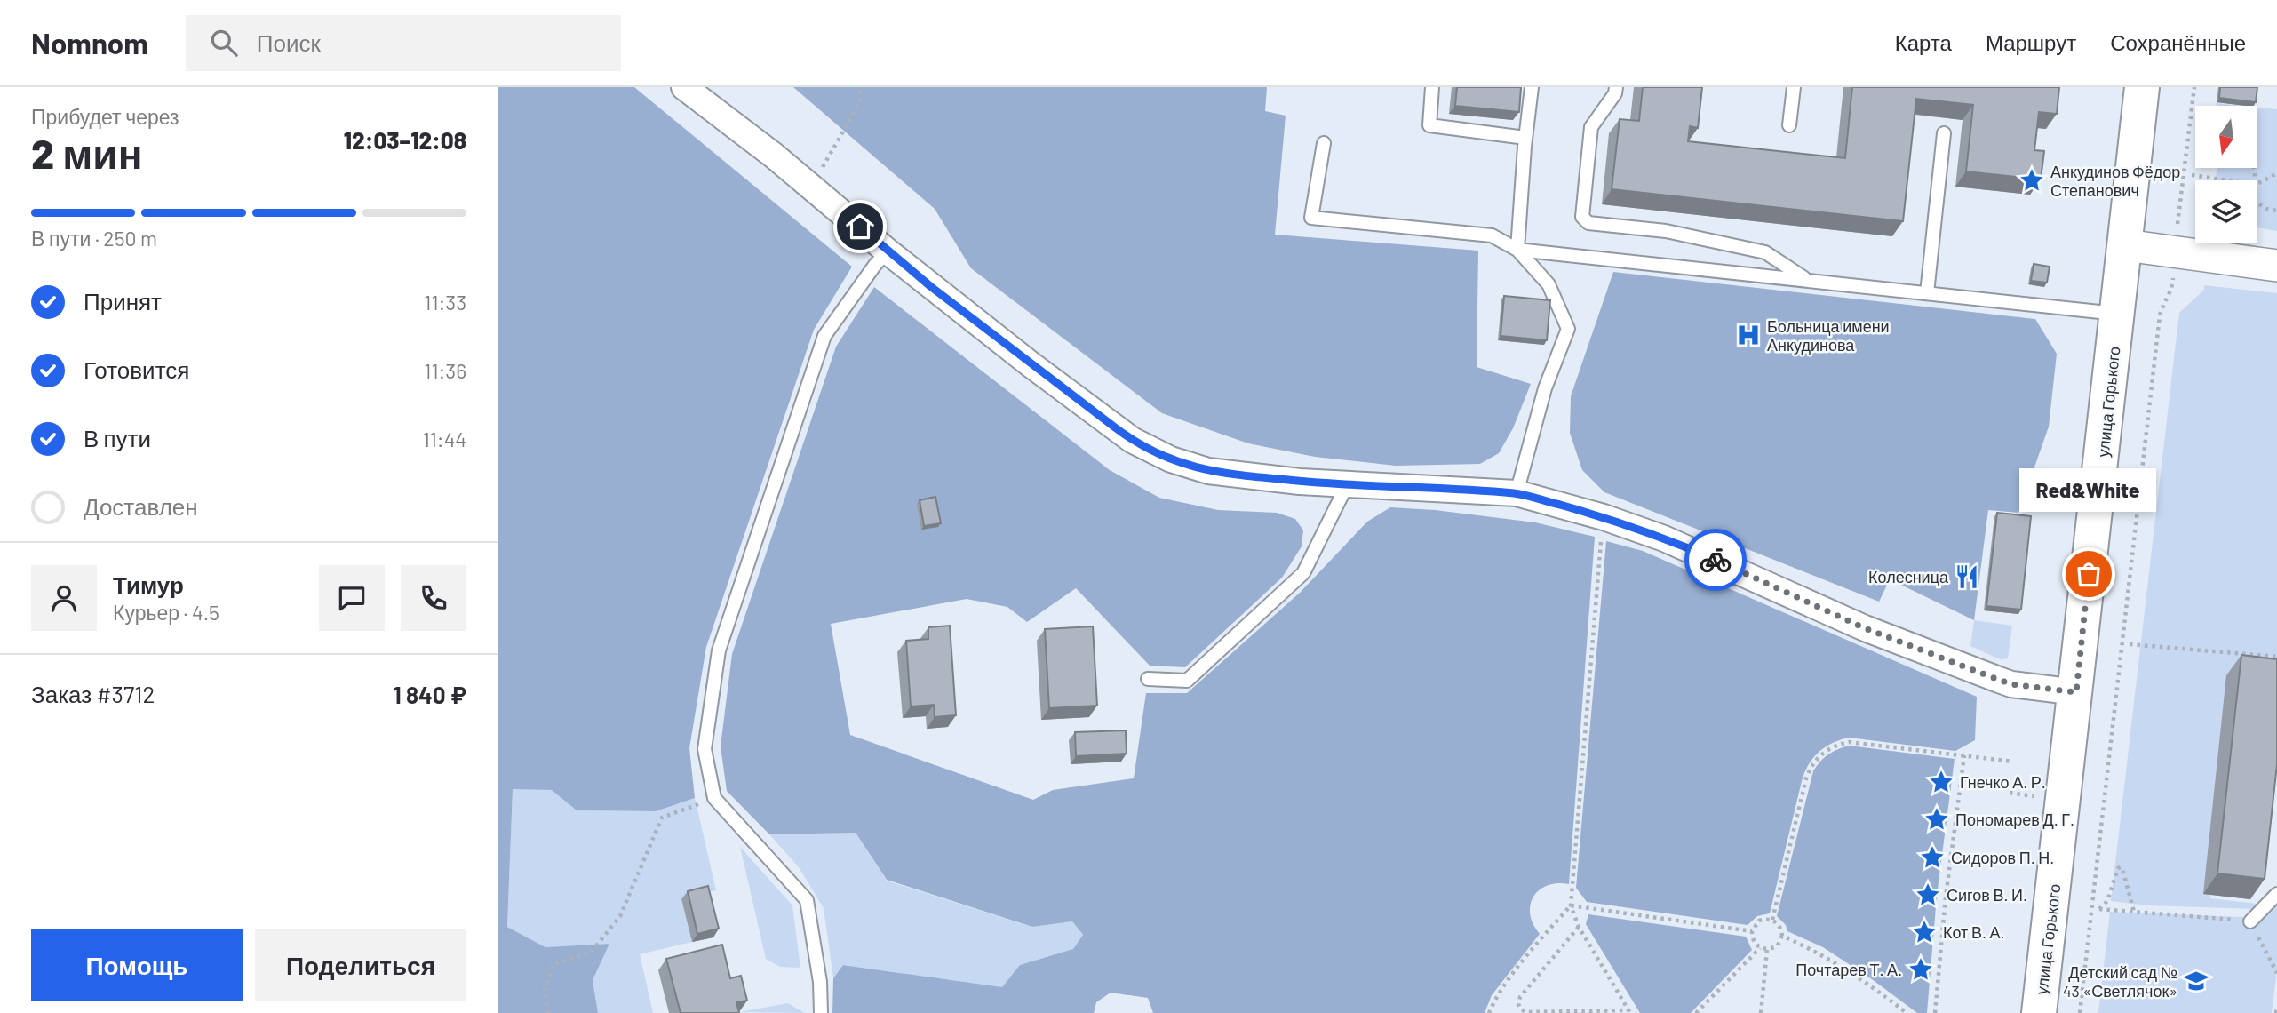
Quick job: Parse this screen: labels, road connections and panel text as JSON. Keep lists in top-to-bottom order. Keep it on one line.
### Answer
{"streets":{"main road":["улица Горького"]},"places":{"place":["Анкудинов Фёдор Степанович","Гнечко А. Р.","Пономарев Д. Г.","Сидоров П. Н.","Сигов В. И.","Кот В. А.","Почтарев Т. А."],"hospital":["Больница имени Анкудинова"],"other":["Red&White"],"restaurant":["Колесница"],"school or university":["Детский сад № 43 «Светлячок»"]},"north":"bottom","page":{"header":"Nomnom","search":"Поиск","nav":["Карта","Маршрут","Сохранённые"],"heading":["2 мин","Прибудет через","12:03–12:08"],"panel":["Тимур","Курьер · 4.5","Заказ #3712","1 840 ₽"],"bar":"В пути · 250 m","list":[["Принят","11:33"],["Готовится","11:36"],["В пути","11:44"],"Доставлен"],"bubble":"Red&White","buttons":["Помощь","Поделиться"]}}
